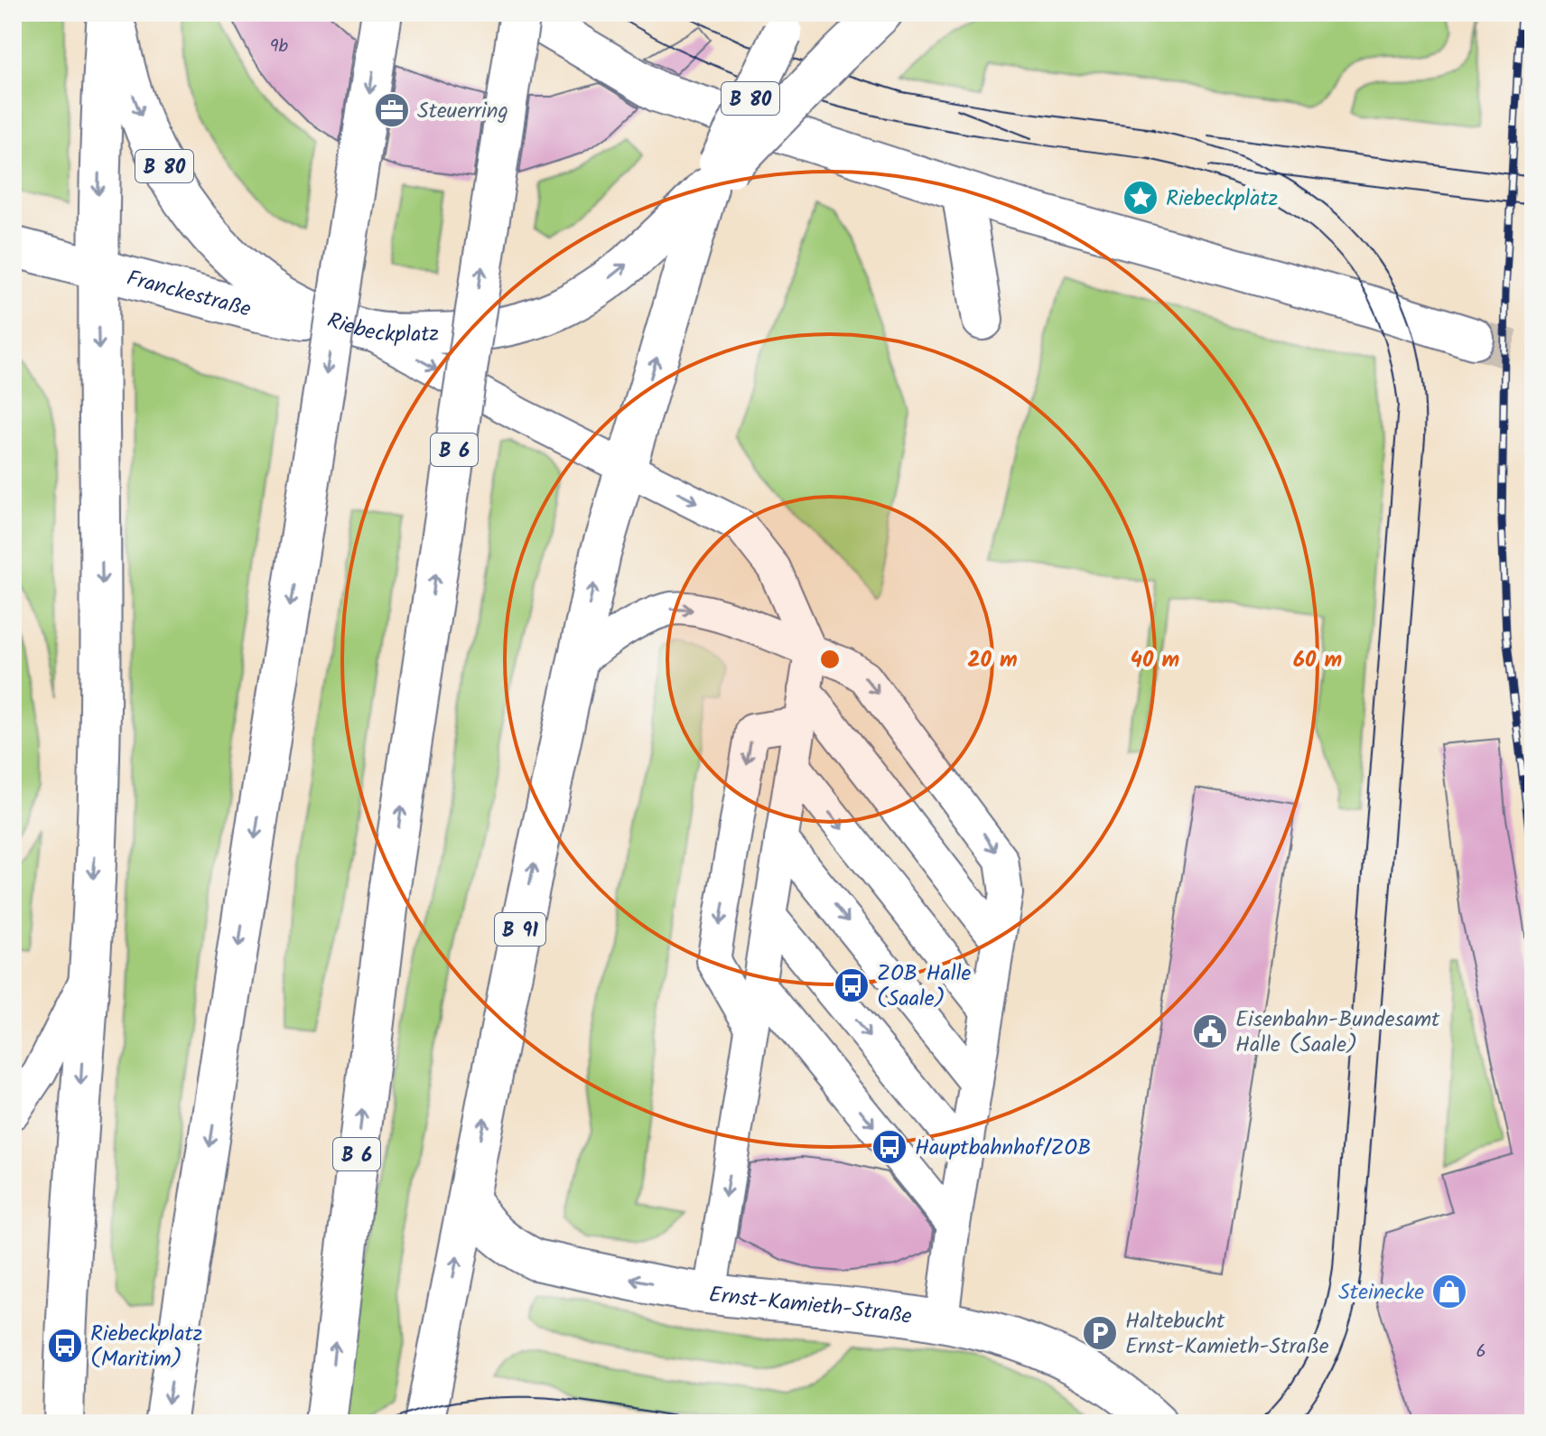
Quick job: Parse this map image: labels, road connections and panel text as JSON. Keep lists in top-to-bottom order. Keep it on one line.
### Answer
{"streets":{"main road":["B 80","Franckestraße","Riebeckplatz","B 6","B 91","Ernst-Kamieth-Straße"]},"crossings":[["Franckestraße","Riebeckplatz"],["Riebeckplatz","B 91"],["B 91","Ernst-Kamieth-Straße"]],"places":{"office":["Steuerring"],"place":["Riebeckplatz"],"bus stop":["ZOB Halle (Saale)","Hauptbahnhof/ZOB","Riebeckplatz (Maritim)"],"public building":["Eisenbahn-Bundesamt Halle (Saale)"],"shop":["Steinecke"],"parking":["Haltebucht Ernst-Kamieth-Straße"]},"house_numbers":["9b","6"],"rings":["20 m","40 m","60 m"]}
